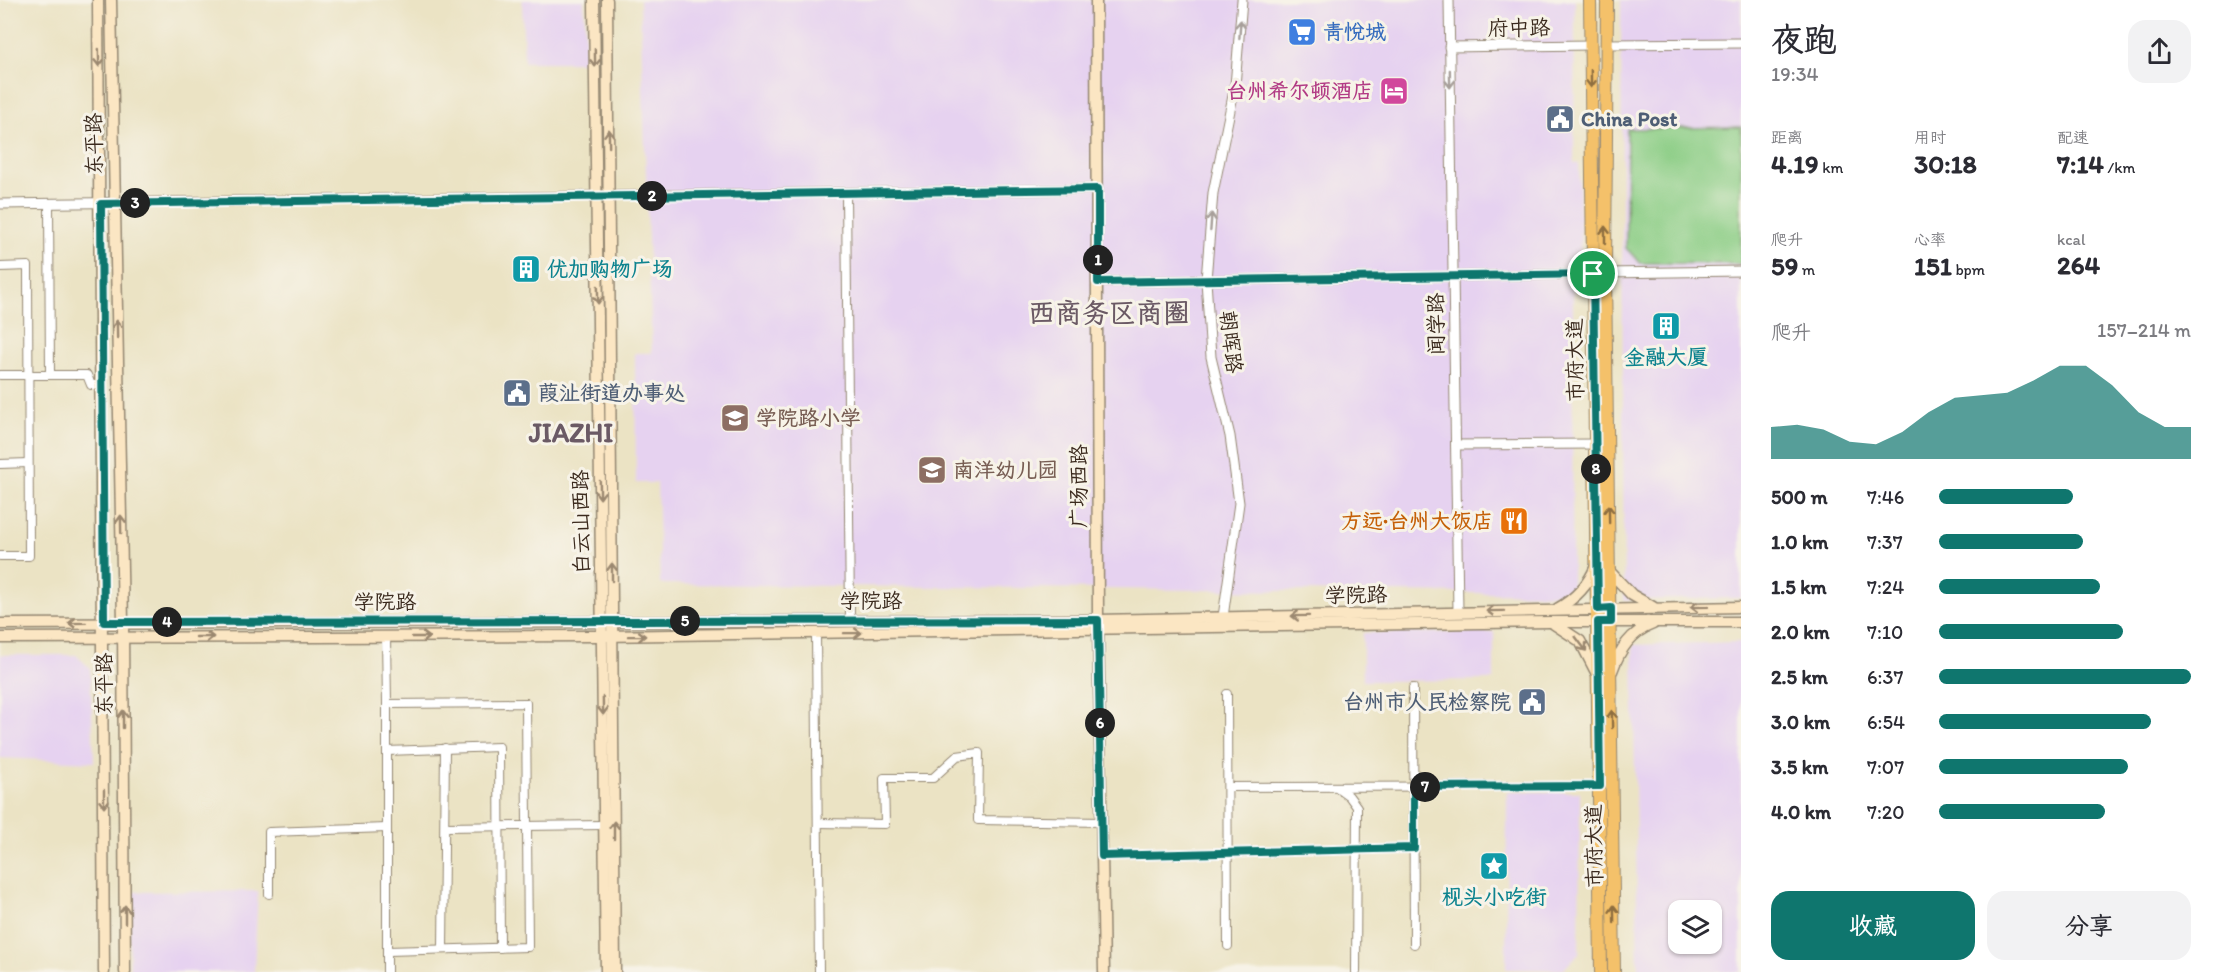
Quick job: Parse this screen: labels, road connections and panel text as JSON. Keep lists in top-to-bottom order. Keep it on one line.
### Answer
{"streets":{"main road":["东平路","市府大道","广场西路","白云山西路","学院路"],"street":["府中路","闻学路","朝晖路"]},"crossings":[["府中路","闻学路"],["府中路","市府大道"],["东平路","学院路"],["闻学路","学院路"],["朝晖路","学院路"],["市府大道","学院路"],["广场西路","学院路"],["白云山西路","学院路"]],"one_way":["闻学路","朝晖路"],"districts":["西商务区商圈","JIAZHI"],"places":{"supermarket":["青悦城"],"hotel":["台州希尔顿酒店"],"public building":["China Post","葭沚街道办事处","台州市人民检察院"],"building":["优加购物广场","金融大厦"],"school or university":["学院路小学","南洋幼儿园"],"restaurant":["方远·台州大饭店"],"place":["枧头小吃街"]},"page":{"heading":["夜跑","19:34"],"stats":[["距离","4.19 km"],["用时","30:18"],["配速","7:14 /km"],["爬升","59 m"],["心率","151 bpm"],["kcal","264"]],"pins":["2","3","1","8","5","4","6","7"],"chart":["爬升","157–214 m"],"list":[{"name":"500 m","note":"7:46"},{"name":"1.0 km","note":"7:37"},{"name":"1.5 km","note":"7:24"},{"name":"2.0 km","note":"7:10"},{"name":"2.5 km","note":"6:37"},{"name":"3.0 km","note":"6:54"},{"name":"3.5 km","note":"7:07"},{"name":"4.0 km","note":"7:20"}],"buttons":["收藏","分享"]}}
